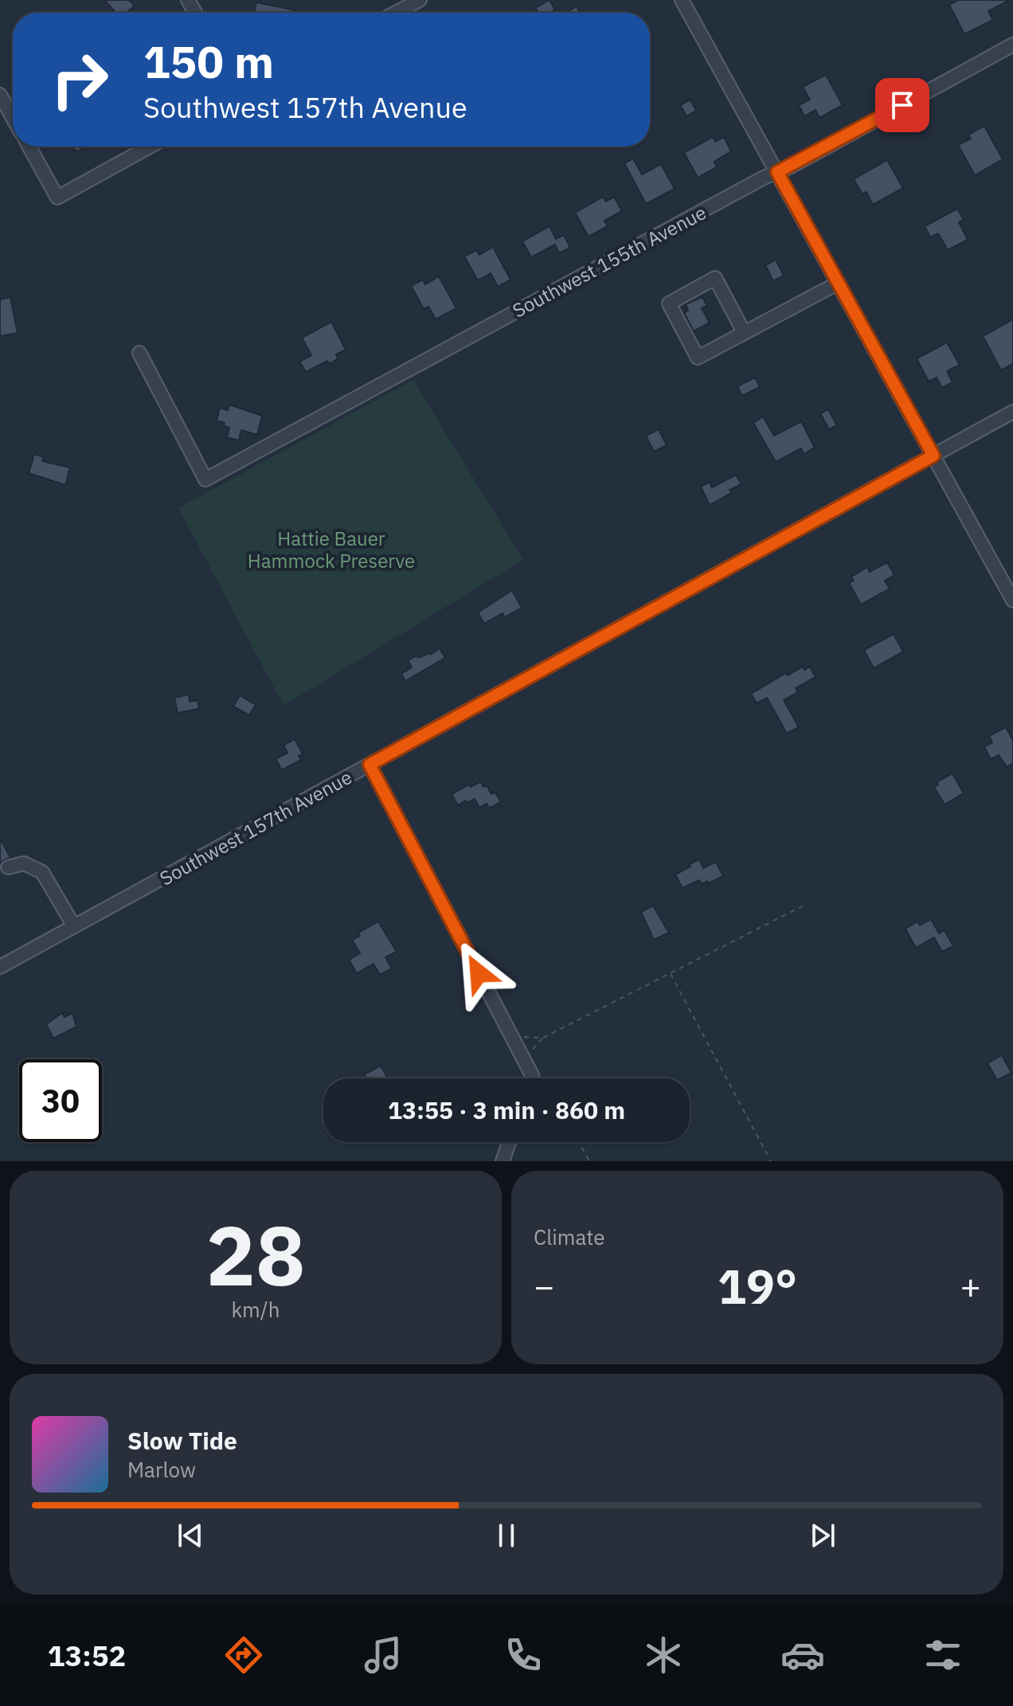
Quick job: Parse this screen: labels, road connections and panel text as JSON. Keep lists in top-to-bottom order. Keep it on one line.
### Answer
{"streets":{"street":["Southwest 155th Avenue","Southwest 157th Avenue"]},"parks":["Hattie Bauer Hammock Preserve"],"page":{"turn":["150 m","Southwest 157th Avenue"],"limit":"30","trip":"13:55 · 3 min · 860 m","tile":[["28","km/h"],"Climate"],"heat":["−","19°","+"],"song":["Slow Tide","Marlow"],"tabs":"13:52"}}
